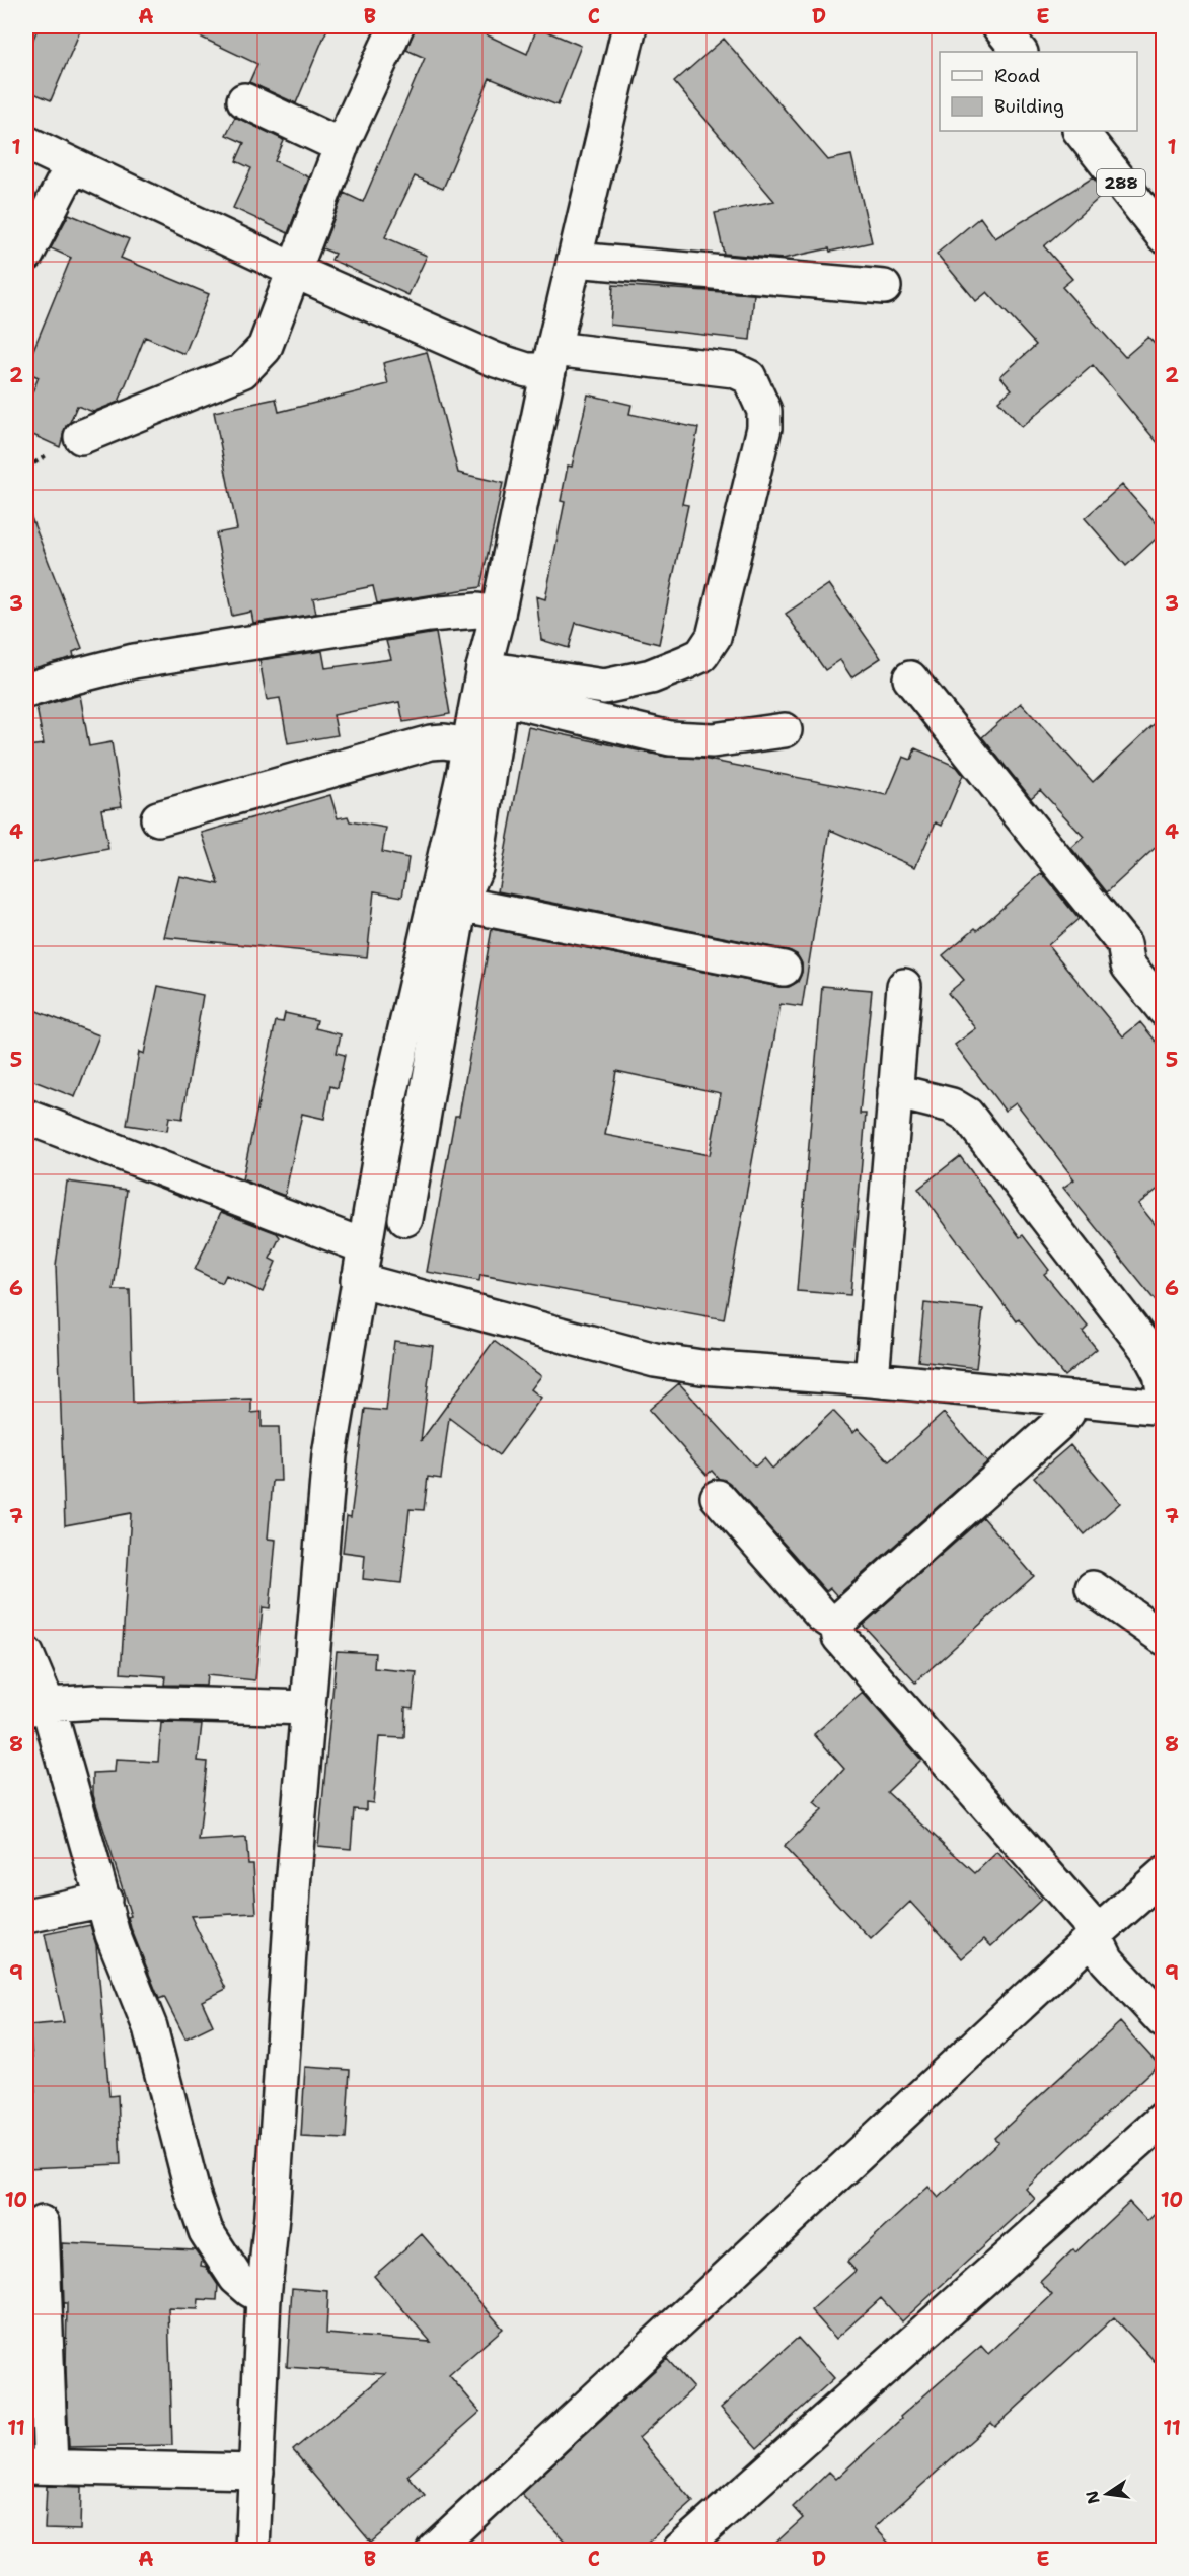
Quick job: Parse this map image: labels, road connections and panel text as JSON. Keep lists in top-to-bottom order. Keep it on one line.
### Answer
{"streets":{"main road":["288"]},"legend":["Road","Building"],"north":"left","grid":{"columns":["A","B","C","D","E"],"rows":["1","2","3","4","5","6","7","8","9","10","11"]}}
